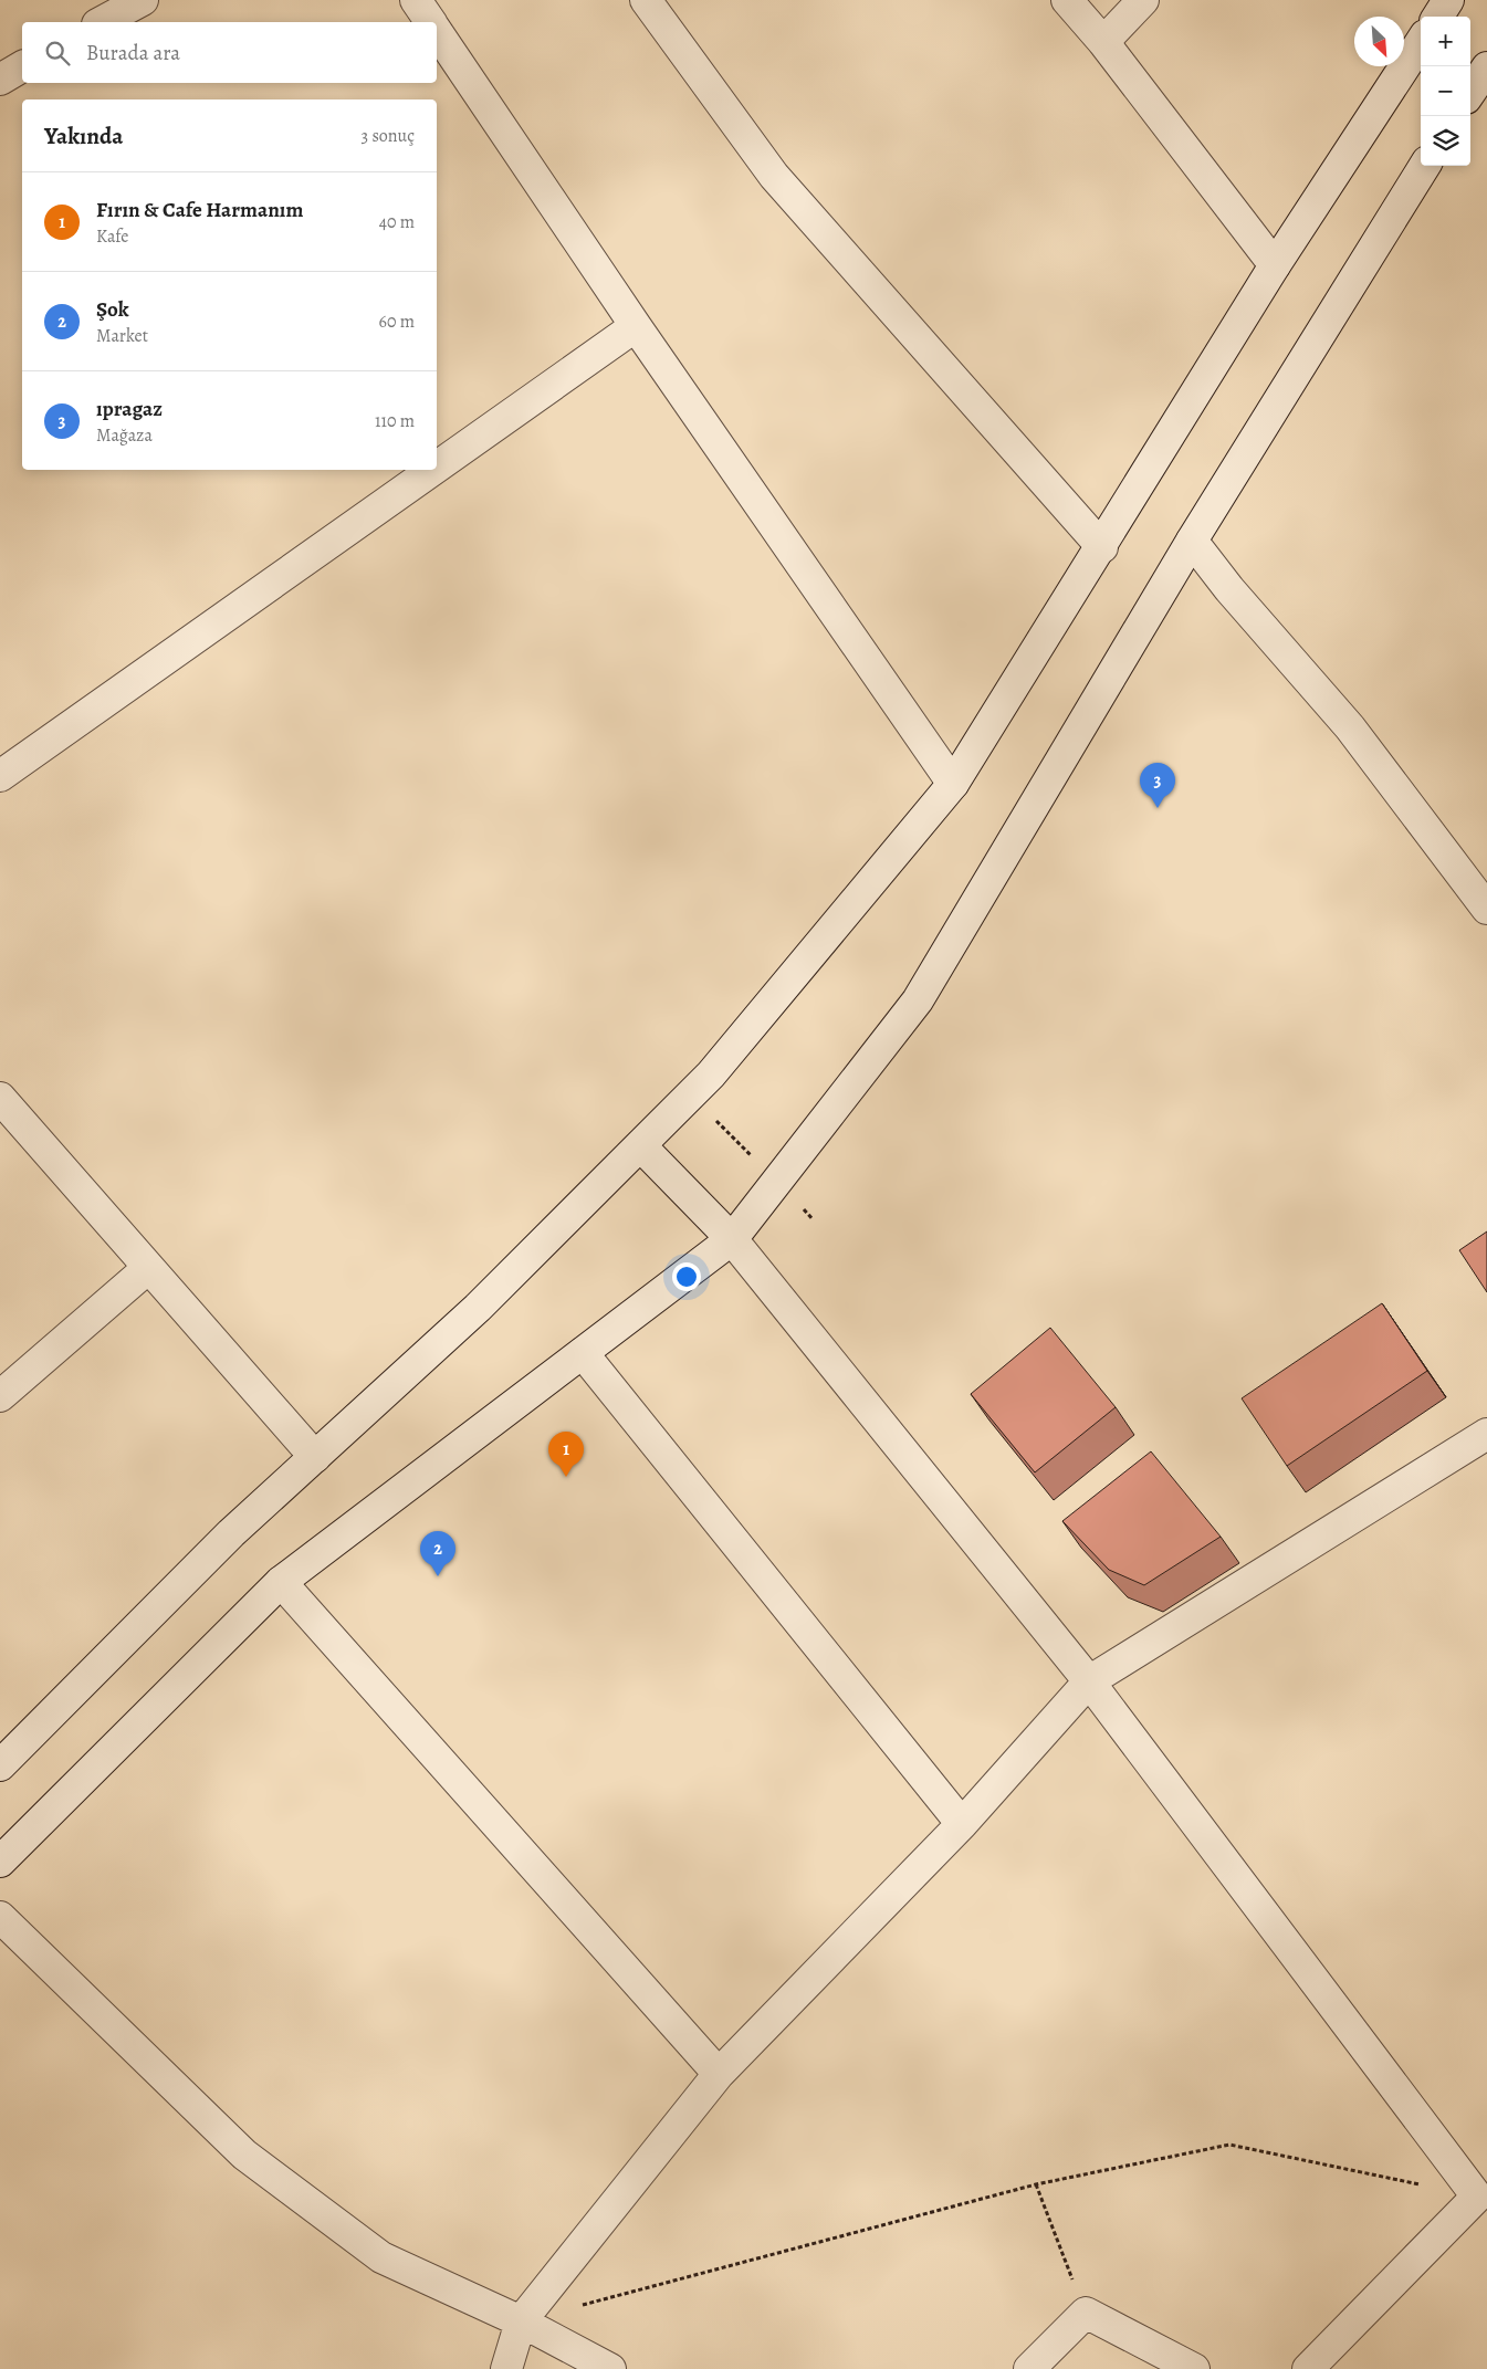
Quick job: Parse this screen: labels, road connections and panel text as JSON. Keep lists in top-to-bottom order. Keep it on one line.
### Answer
{"north":"bottom right","page":{"map_buttons":["+","−"],"search":"Burada ara","heading":["Yakında","3 sonuç"],"list":[{"mark":"1","name":"Fırın & Cafe Harmanım","note":"Kafe","value":"40 m"},{"mark":"2","name":"Şok","note":"Market","value":"60 m"},{"mark":"3","name":"ıpragaz","note":"Mağaza","value":"110 m"}],"pins":["3","1","2"]}}
